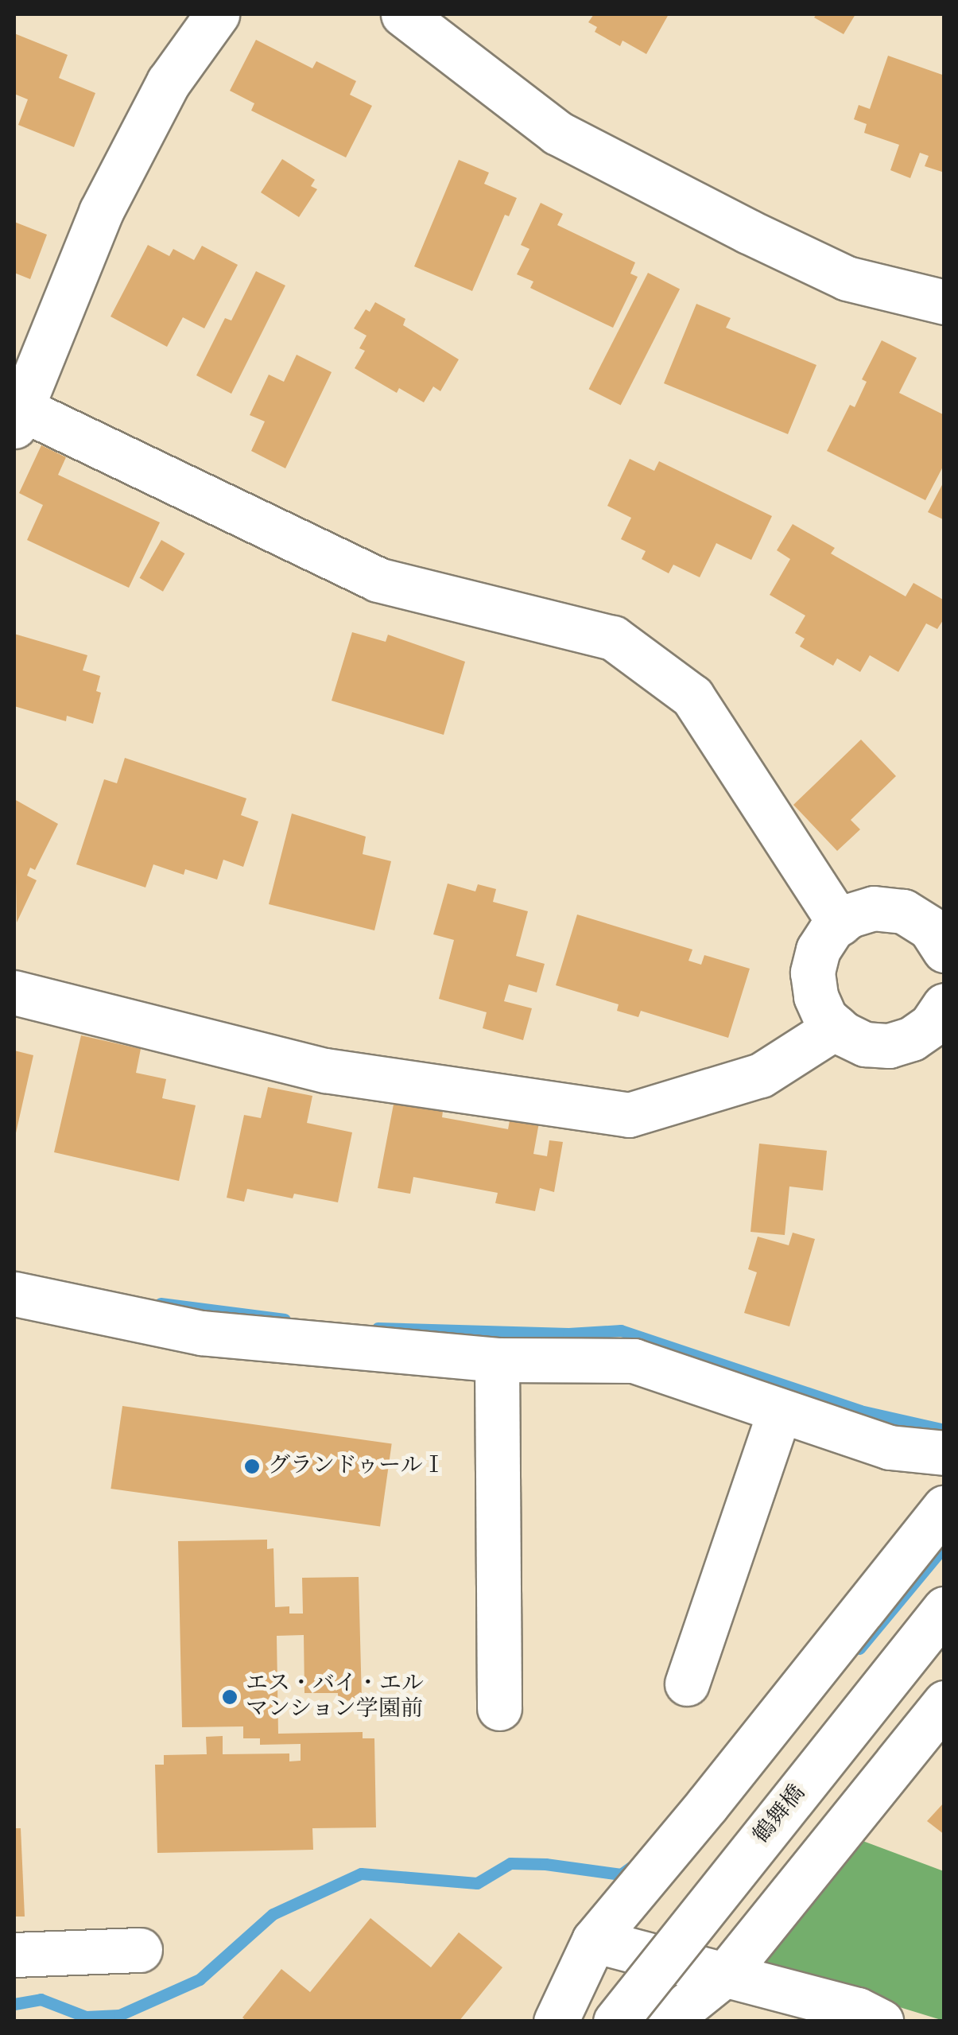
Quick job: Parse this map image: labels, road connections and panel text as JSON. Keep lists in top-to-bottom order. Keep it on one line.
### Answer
{"streets":{"street":["鶴舞橋"]},"places":["グランドゥールⅠ","エス・バイ・エル マンション学園前"]}
